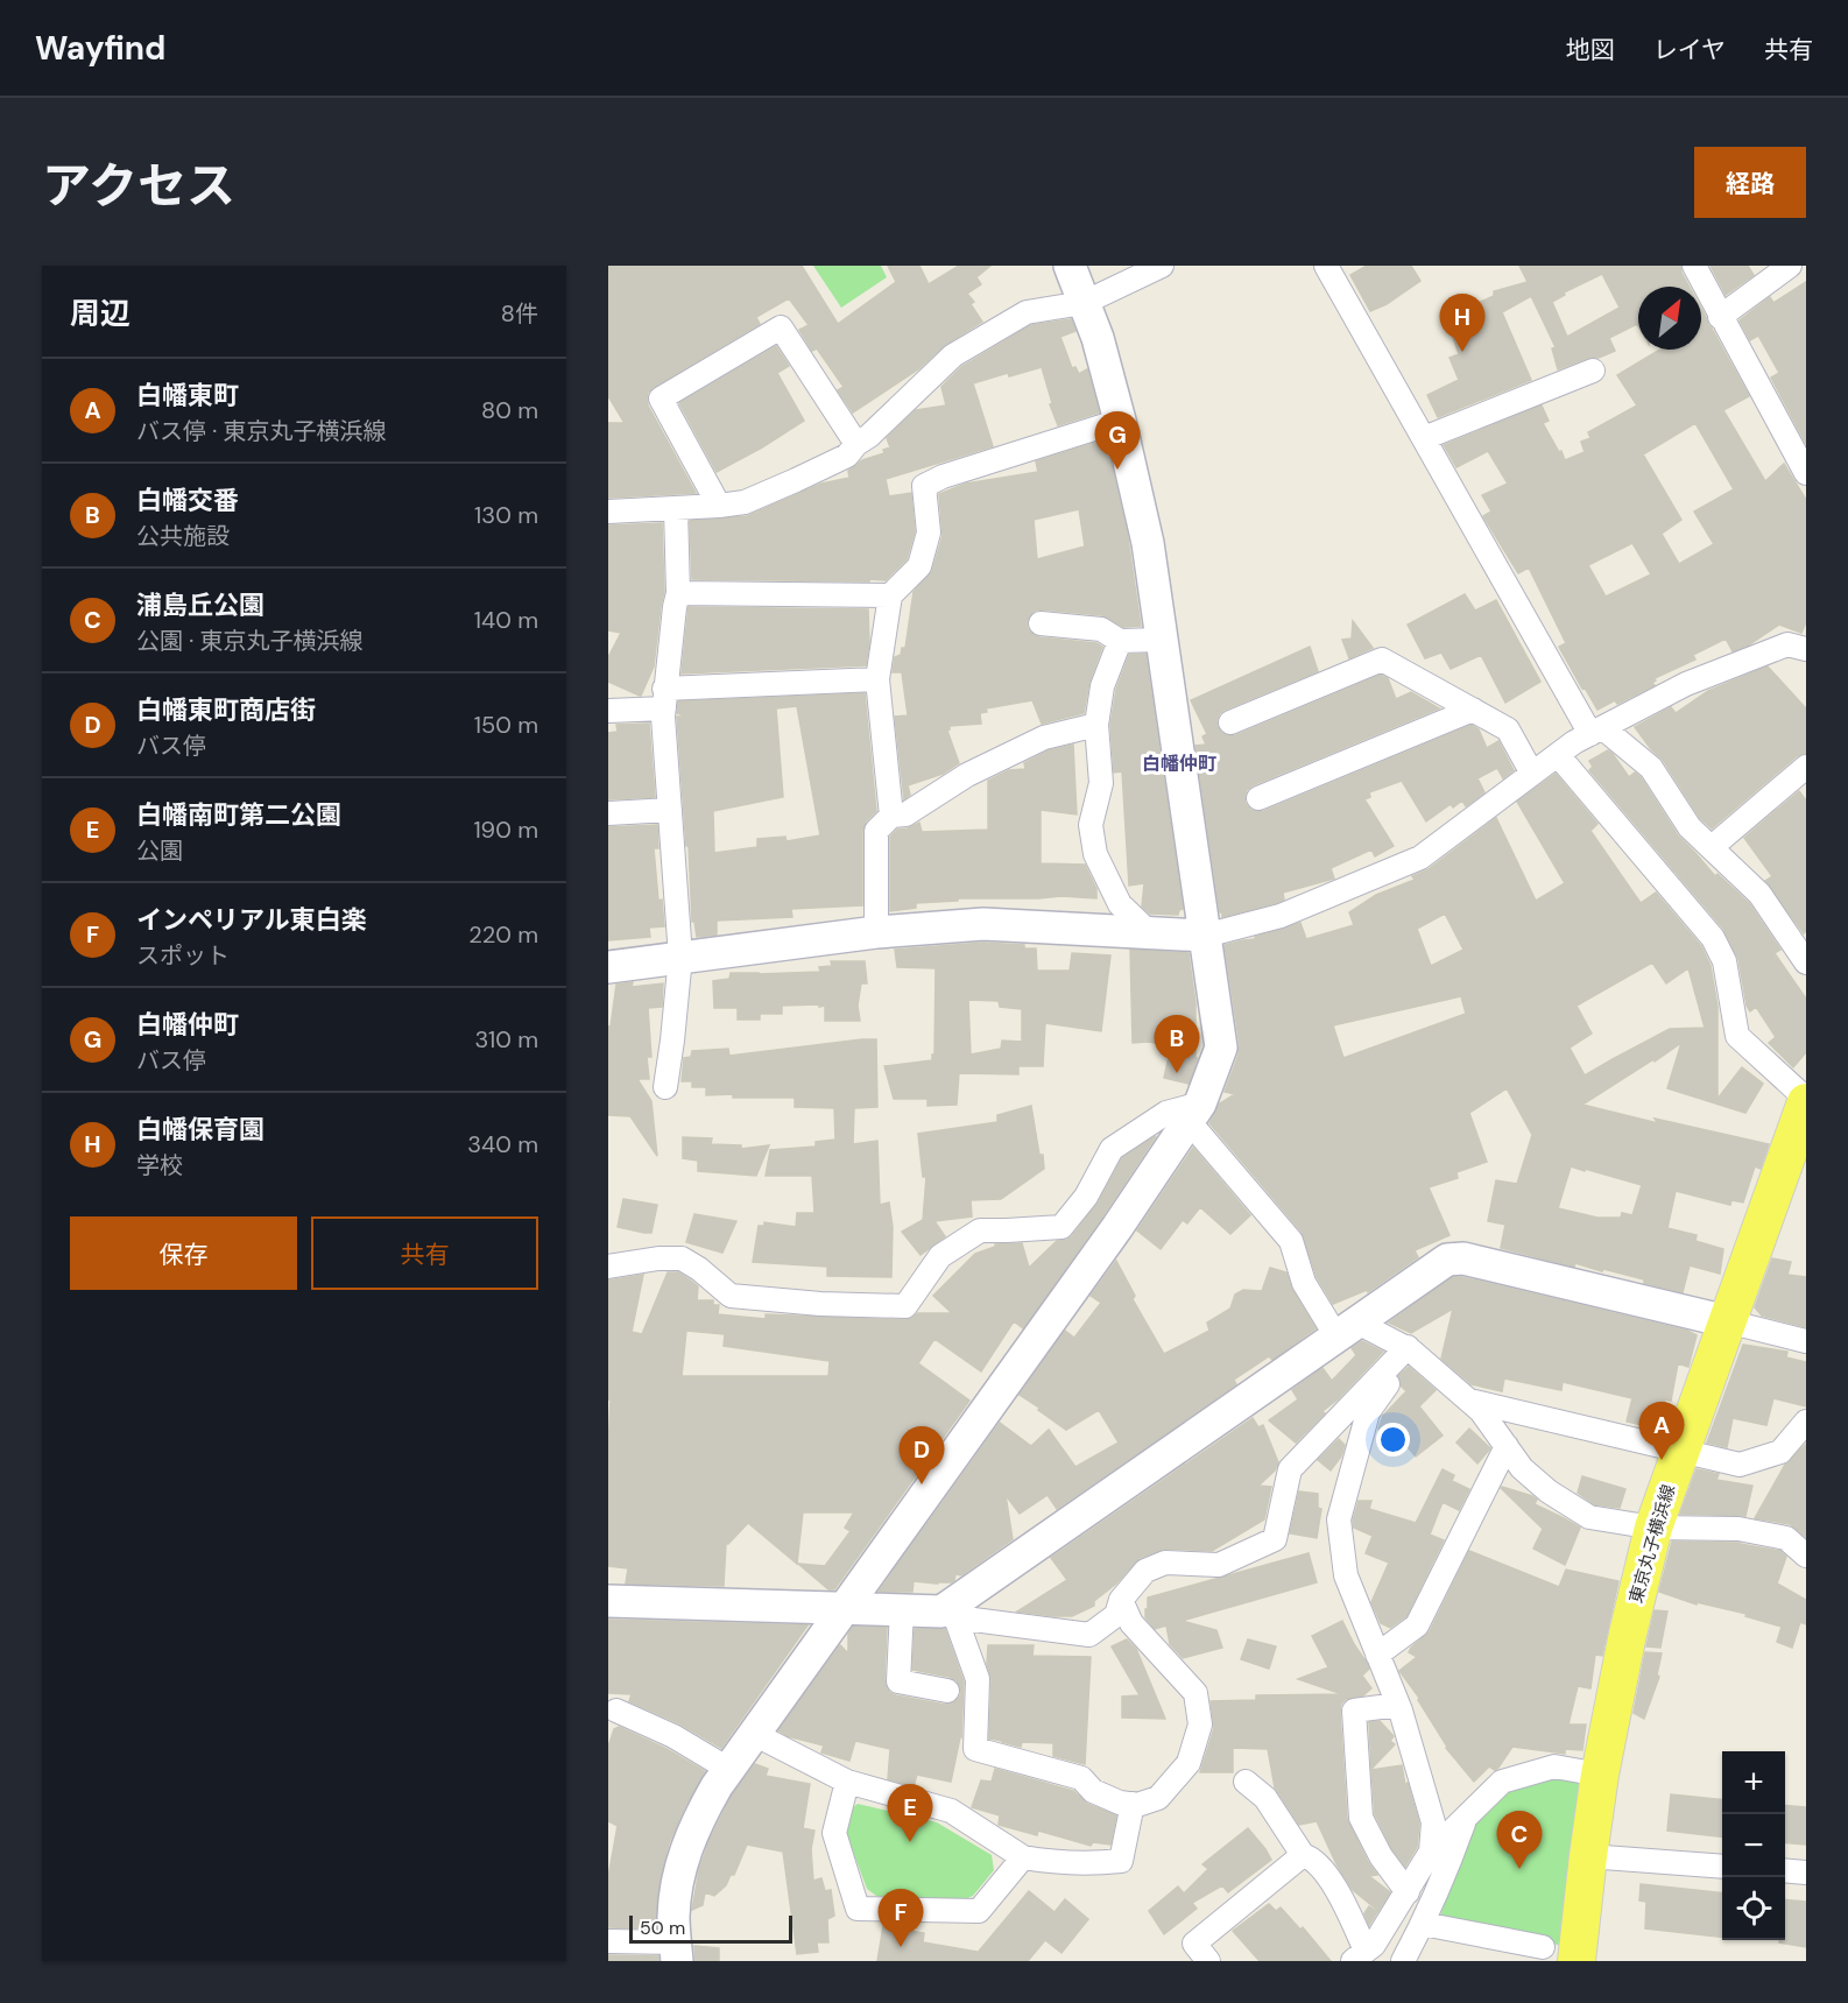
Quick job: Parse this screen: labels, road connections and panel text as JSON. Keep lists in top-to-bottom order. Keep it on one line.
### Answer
{"streets":{"main road":["東京丸子横浜線"]},"districts":["白幡仲町"],"scale_bar":"50 m","north":"top right","page":{"header":"Wayfind","nav":["地図","レイヤ","共有"],"title":"アクセス","buttons":["経路",["保存","共有"]],"heading":["周辺","8件"],"pins":["H","G","B","A","D","E","C","F"],"list":[{"mark":"A","name":"白幡東町","note":"バス停 · 東京丸子横浜線","value":"80 m"},{"mark":"B","name":"白幡交番","note":"公共施設","value":"130 m"},{"mark":"C","name":"浦島丘公園","note":"公園 · 東京丸子横浜線","value":"140 m"},{"mark":"D","name":"白幡東町商店街","note":"バス停","value":"150 m"},{"mark":"E","name":"白幡南町第二公園","note":"公園","value":"190 m"},{"mark":"F","name":"インペリアル東白楽","note":"スポット","value":"220 m"},{"mark":"G","name":"白幡仲町","note":"バス停","value":"310 m"},{"mark":"H","name":"白幡保育園","note":"学校","value":"340 m"}],"map_buttons":["+","−"],"scale":"50 m"}}
